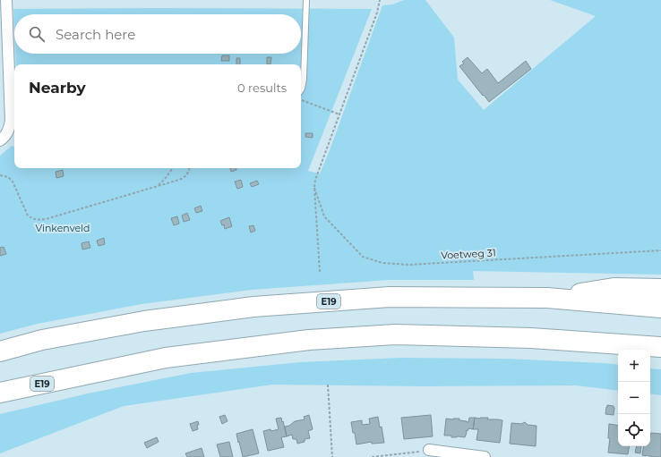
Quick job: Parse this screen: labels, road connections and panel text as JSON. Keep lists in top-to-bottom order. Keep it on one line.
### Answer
{"streets":{"highway":["E19"],"path":["Voetweg 31"]},"parks":["Vinkenveld"],"page":{"search":"Search here","heading":["Nearby","0 results"],"map_buttons":["+","−"]}}
